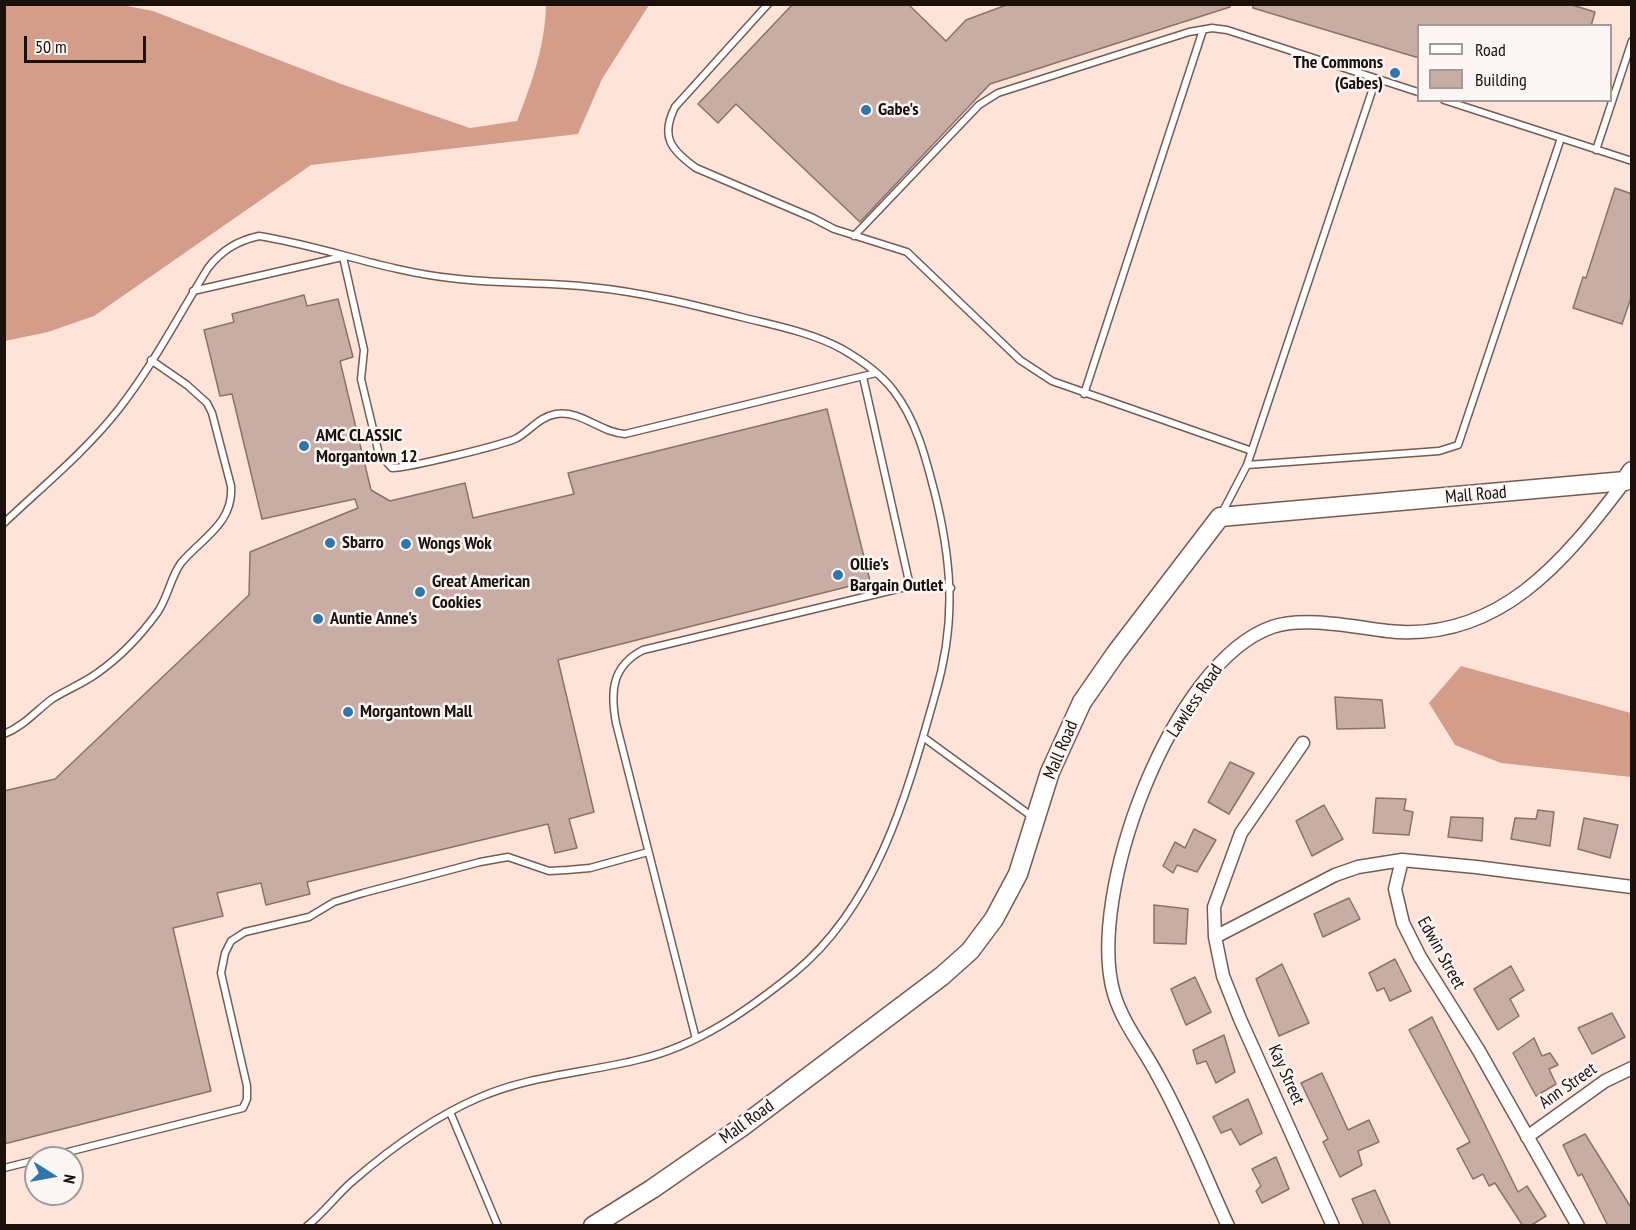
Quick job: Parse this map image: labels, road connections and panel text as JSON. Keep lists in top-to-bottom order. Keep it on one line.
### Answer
{"streets":{"street":["Mall Road","Lawless Road","Edwin Street","Kay Street","Ann Street"]},"crossings":[["Mall Road","Lawless Road"],["Edwin Street","Ann Street"]],"places":["The Commons (Gabes)","Gabe's","AMC CLASSIC Morgantown 12","Sbarro","Wongs Wok","Ollie's Bargain Outlet","Great American Cookies","Auntie Anne's","Morgantown Mall"],"legend":["Road","Building"],"scale_bar":"50 m","north":"right"}
